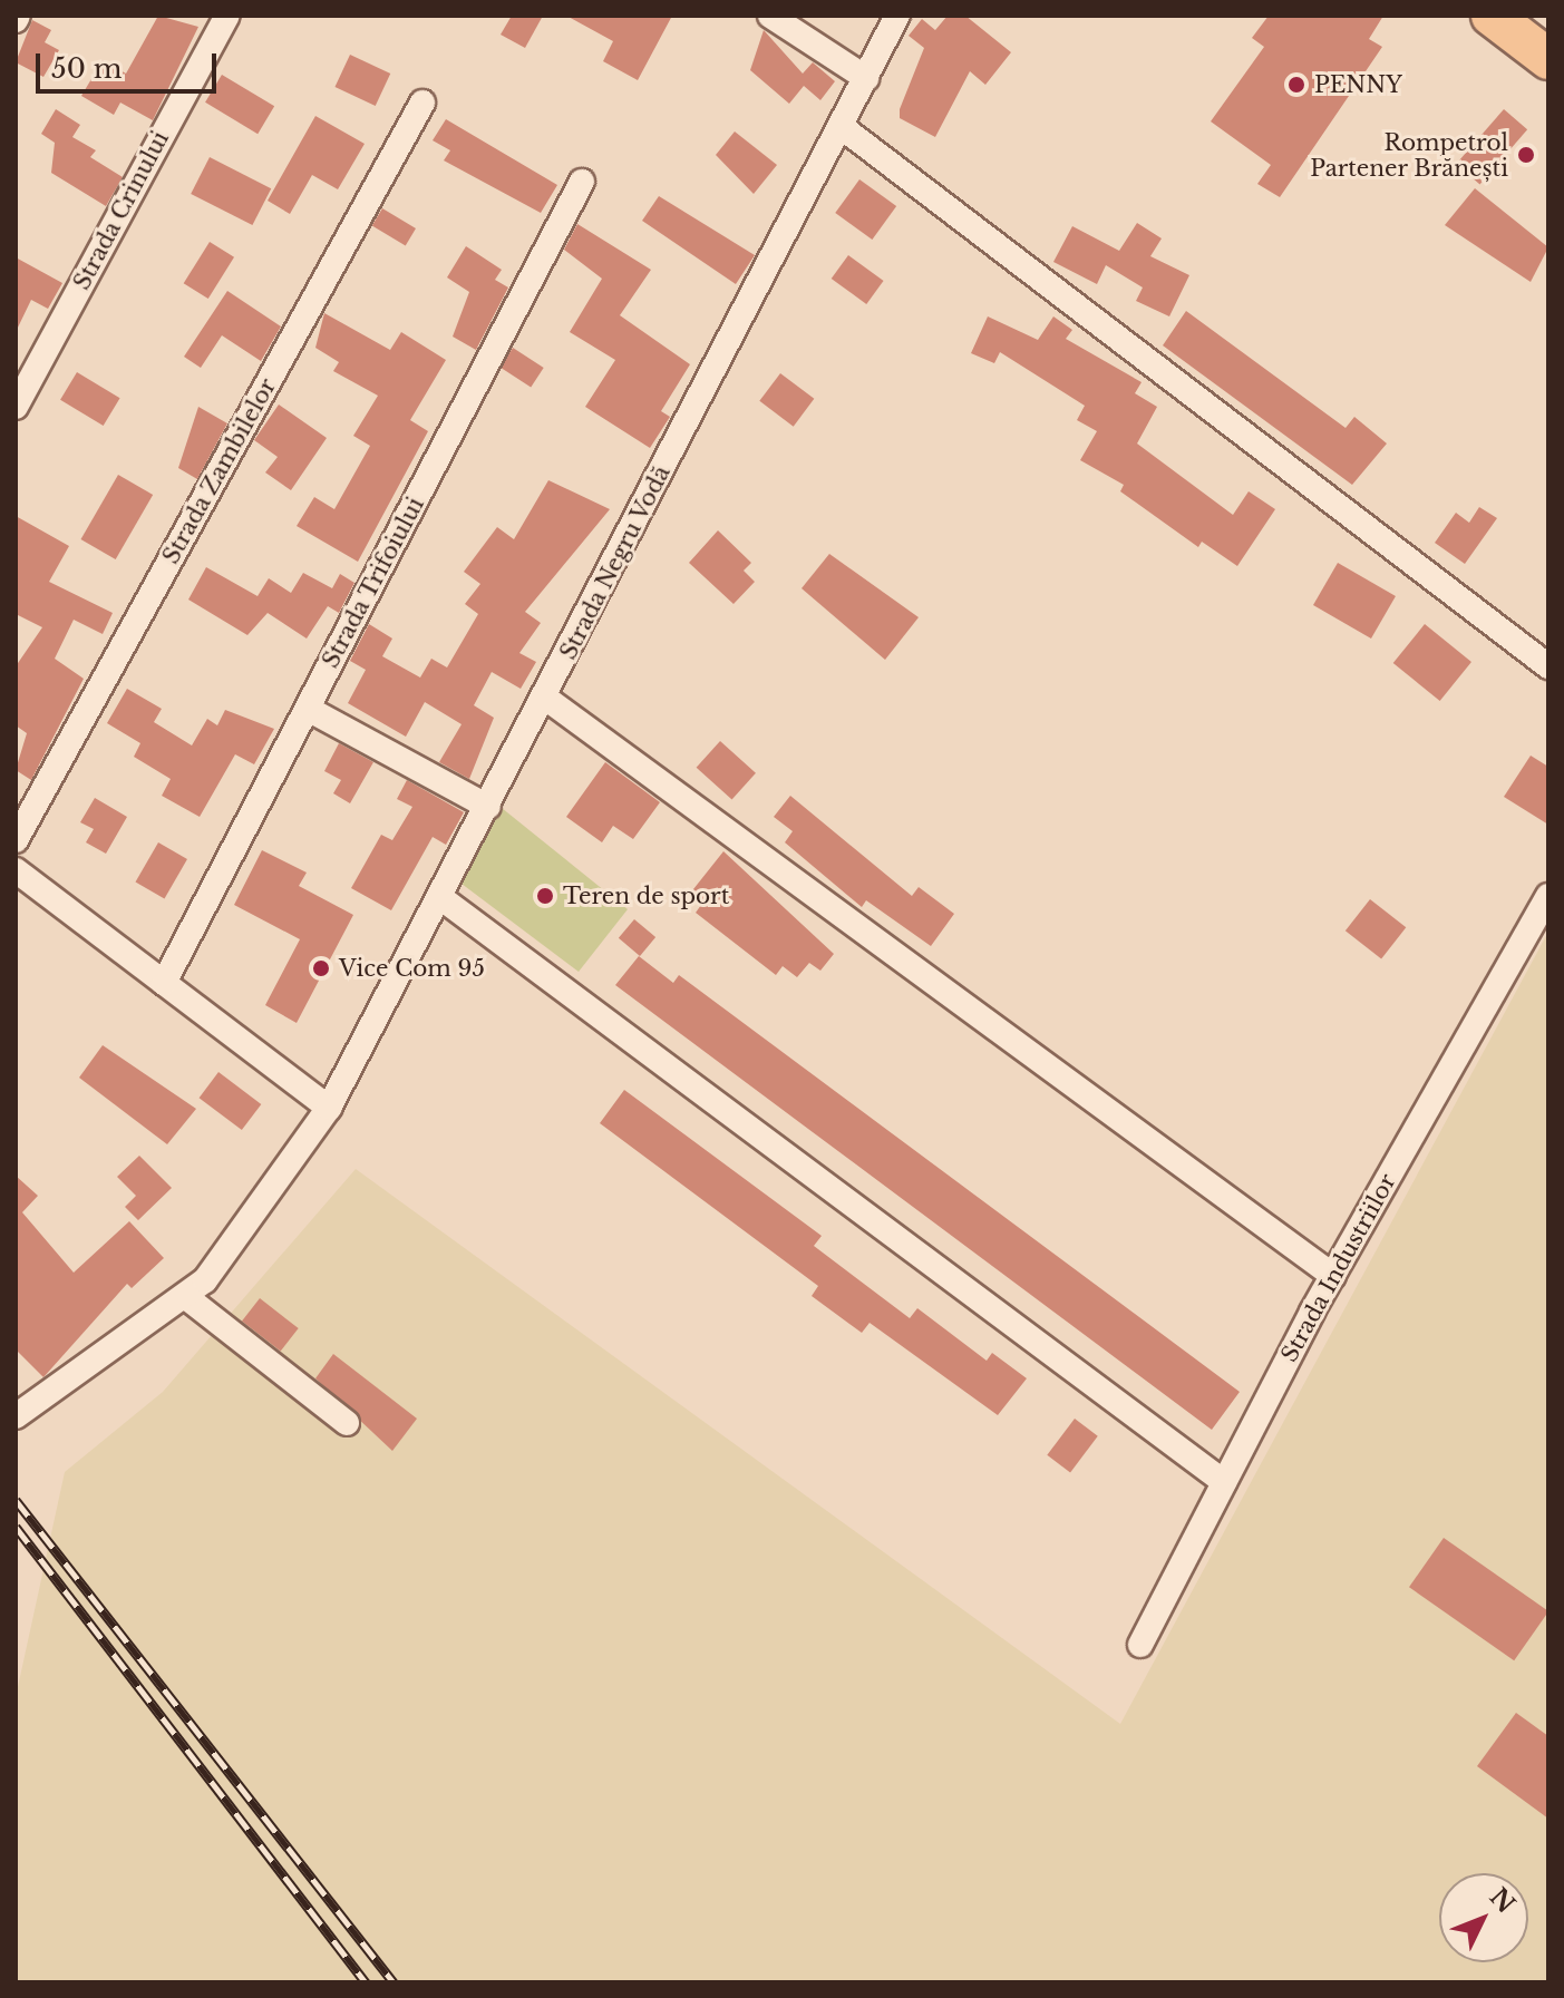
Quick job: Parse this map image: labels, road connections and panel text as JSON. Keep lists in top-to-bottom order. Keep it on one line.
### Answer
{"streets":{"street":["Strada Crinului","Strada Zambilelor","Strada Negru Vodă","Strada Trifoiului","Strada Industriilor"]},"places":["PENNY","Rompetrol Partener Brănești","Teren de sport","Vice Com 95"],"scale_bar":"50 m","north":"top right"}
